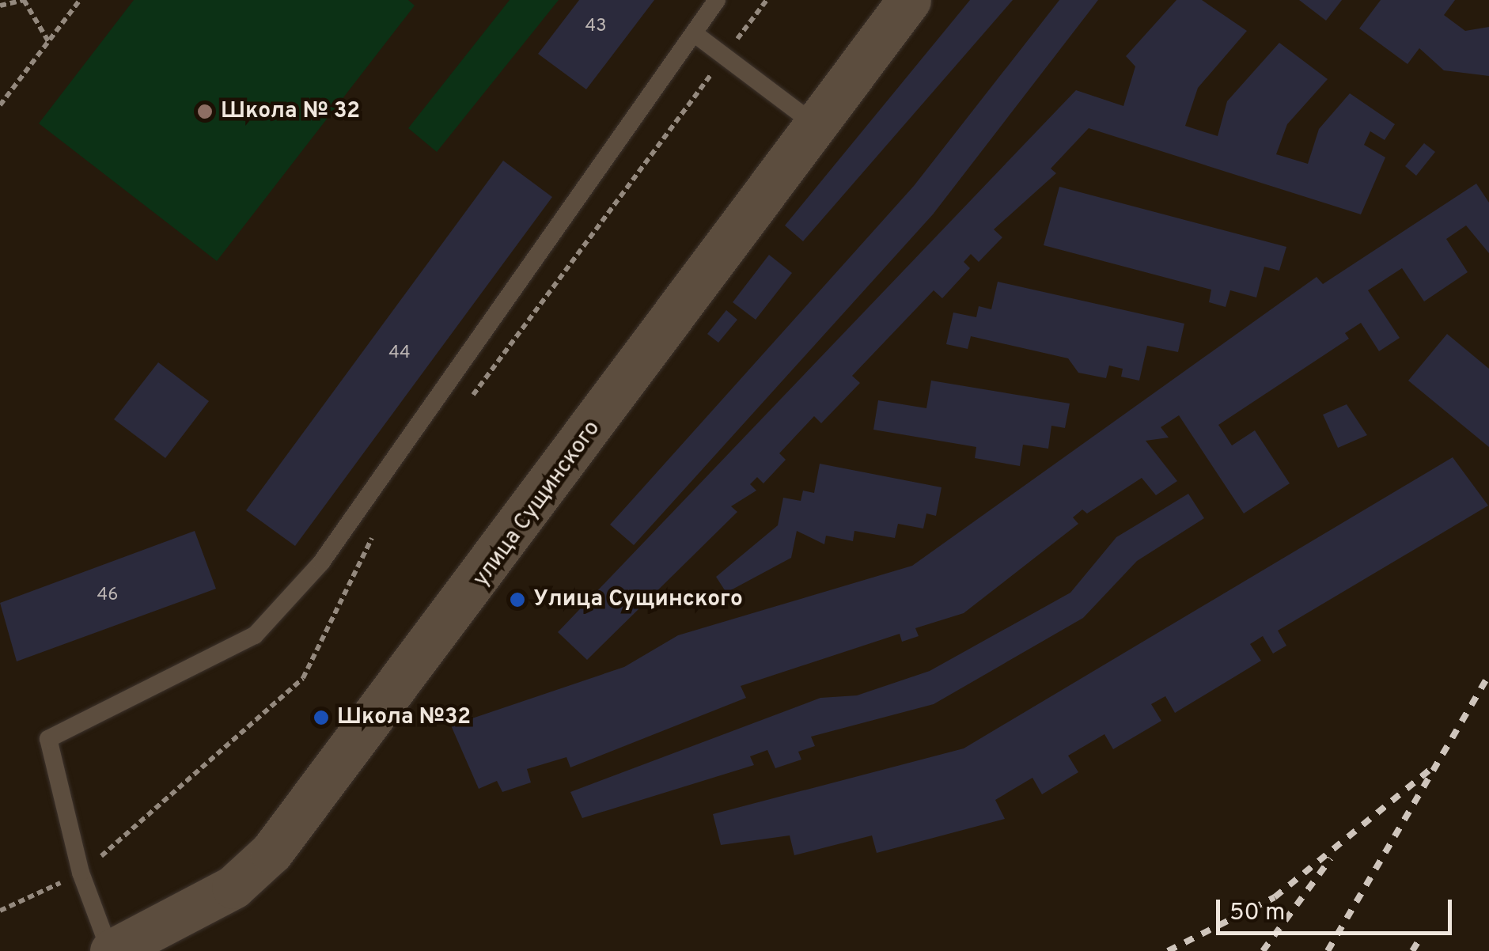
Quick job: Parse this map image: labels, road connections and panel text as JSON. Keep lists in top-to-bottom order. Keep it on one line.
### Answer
{"streets":{"street":["улица Сущинского"]},"places":["Школа № 32","Улица Сущинского","Школа №32"],"house_numbers":["43","44","46"],"scale_bar":"50 m"}
